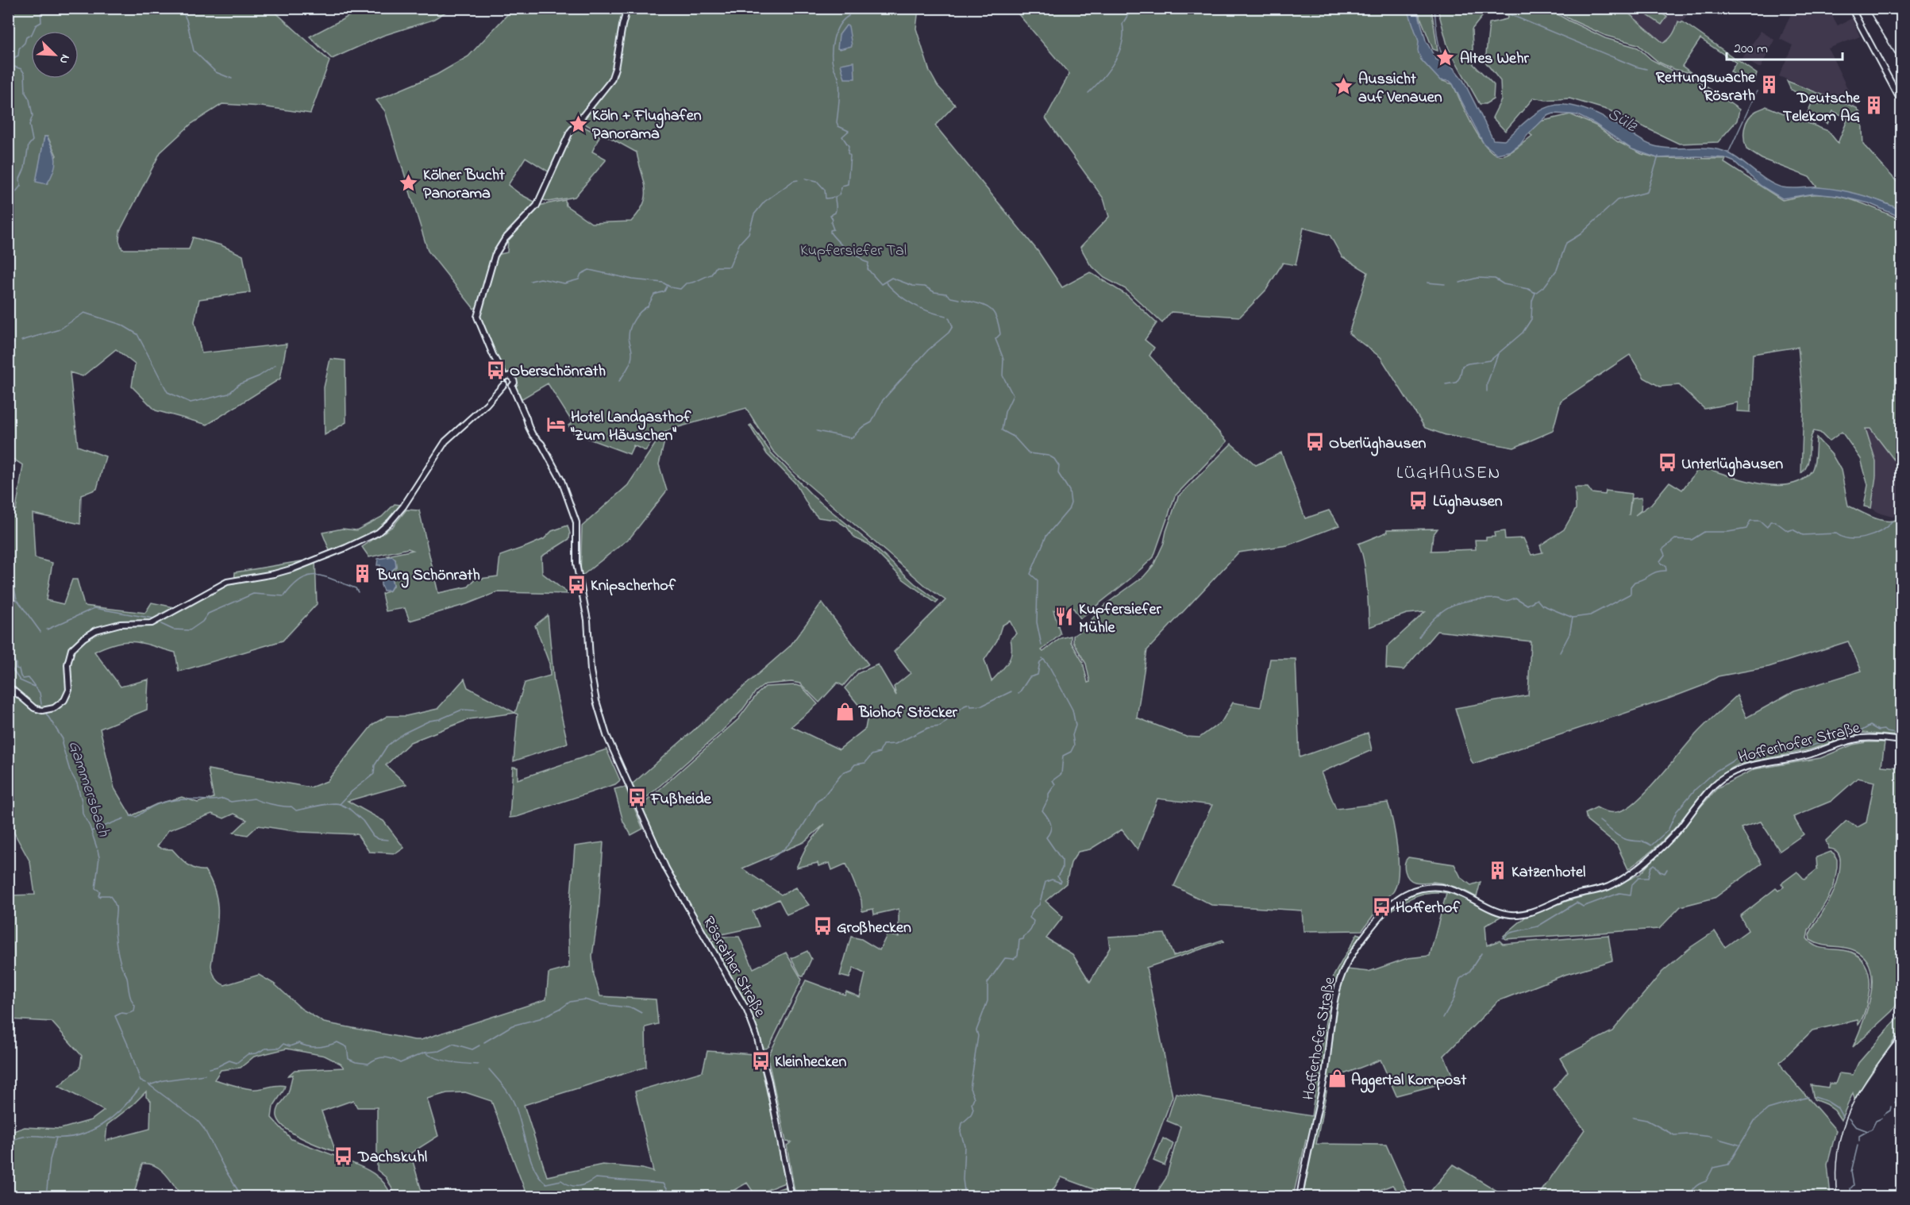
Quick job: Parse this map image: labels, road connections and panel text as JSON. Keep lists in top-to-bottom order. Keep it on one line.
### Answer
{"streets":{"street":["Hofferhofer Straße","Rösrather Straße"]},"districts":["LÜGHAUSEN"],"water":["Sülz","Gammersbach"],"parks":["Kupfersiefer Tal"],"places":{"place":["Altes Wehr","Aussicht auf Venauen","Köln + Flughafen Panorama","Kölner Bucht Panorama"],"building":["Rettungswache Rösrath","Deutsche Telekom AG","Burg Schönrath","Katzenhotel"],"bus stop":["Oberschönrath","Oberlüghausen","Unterlüghausen","Lüghausen","Knipscherhof","Fußheide","Hofferhof","Großhecken","Kleinhecken","Dachskuhl"],"hotel":["Hotel Landgasthof \"Zum Häuschen\""],"restaurant":["Kupfersiefer Mühle"],"shop":["Biohof Stöcker","Aggertal Kompost"]},"scale_bar":"200 m","north":"bottom right"}
